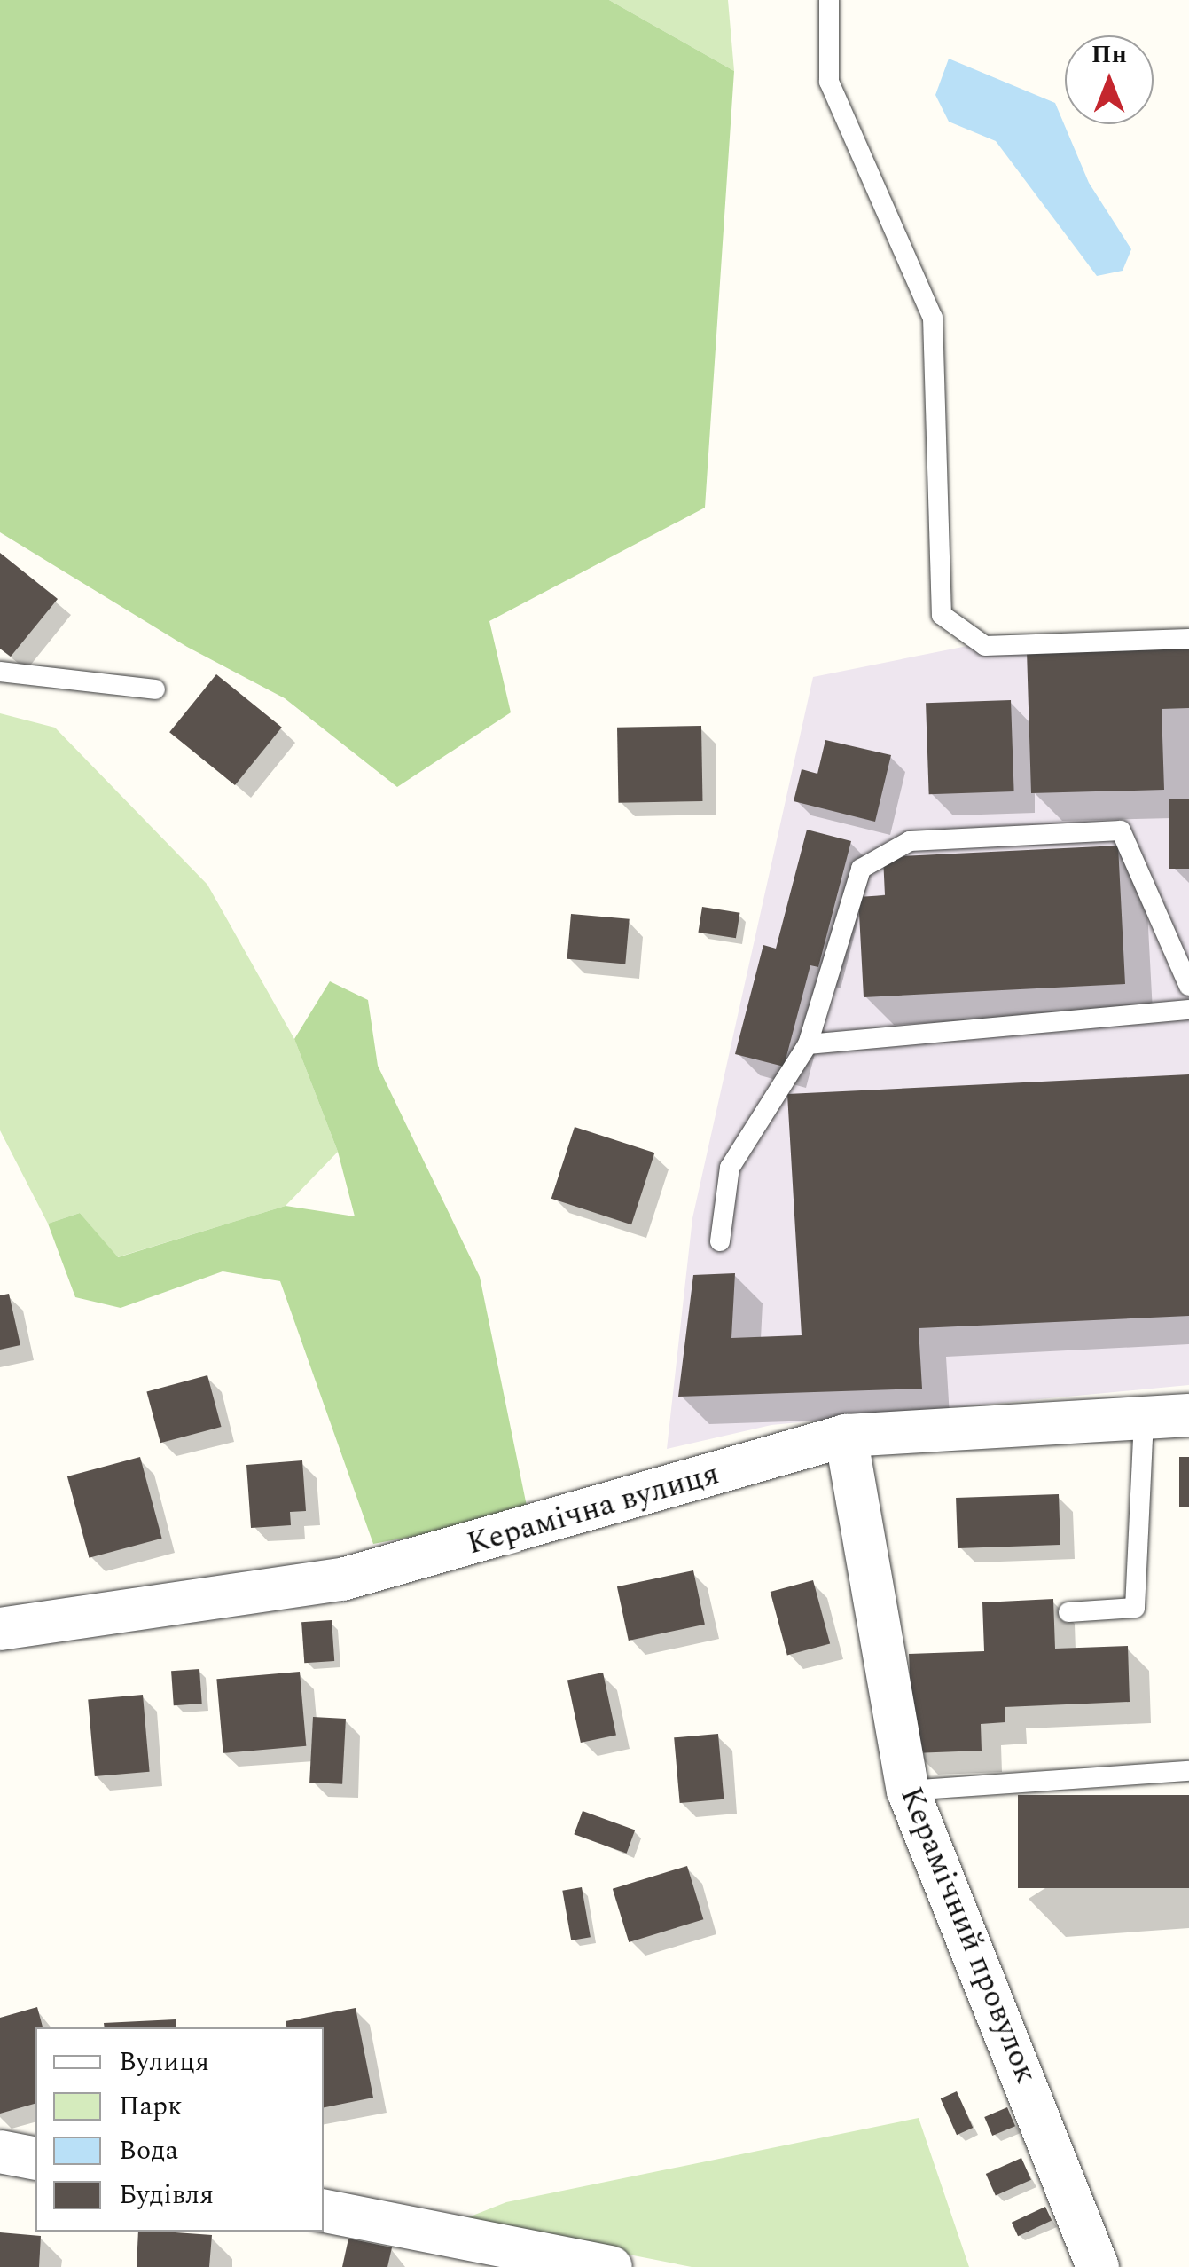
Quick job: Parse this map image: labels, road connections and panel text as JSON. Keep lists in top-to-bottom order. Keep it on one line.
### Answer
{"streets":{"street":["Керамічна вулиця","Керамічний провулок"]},"crossings":[["Керамічна вулиця","Керамічний провулок"]],"legend":["Вулиця","Парк","Вода","Будівля"],"north":"top"}
